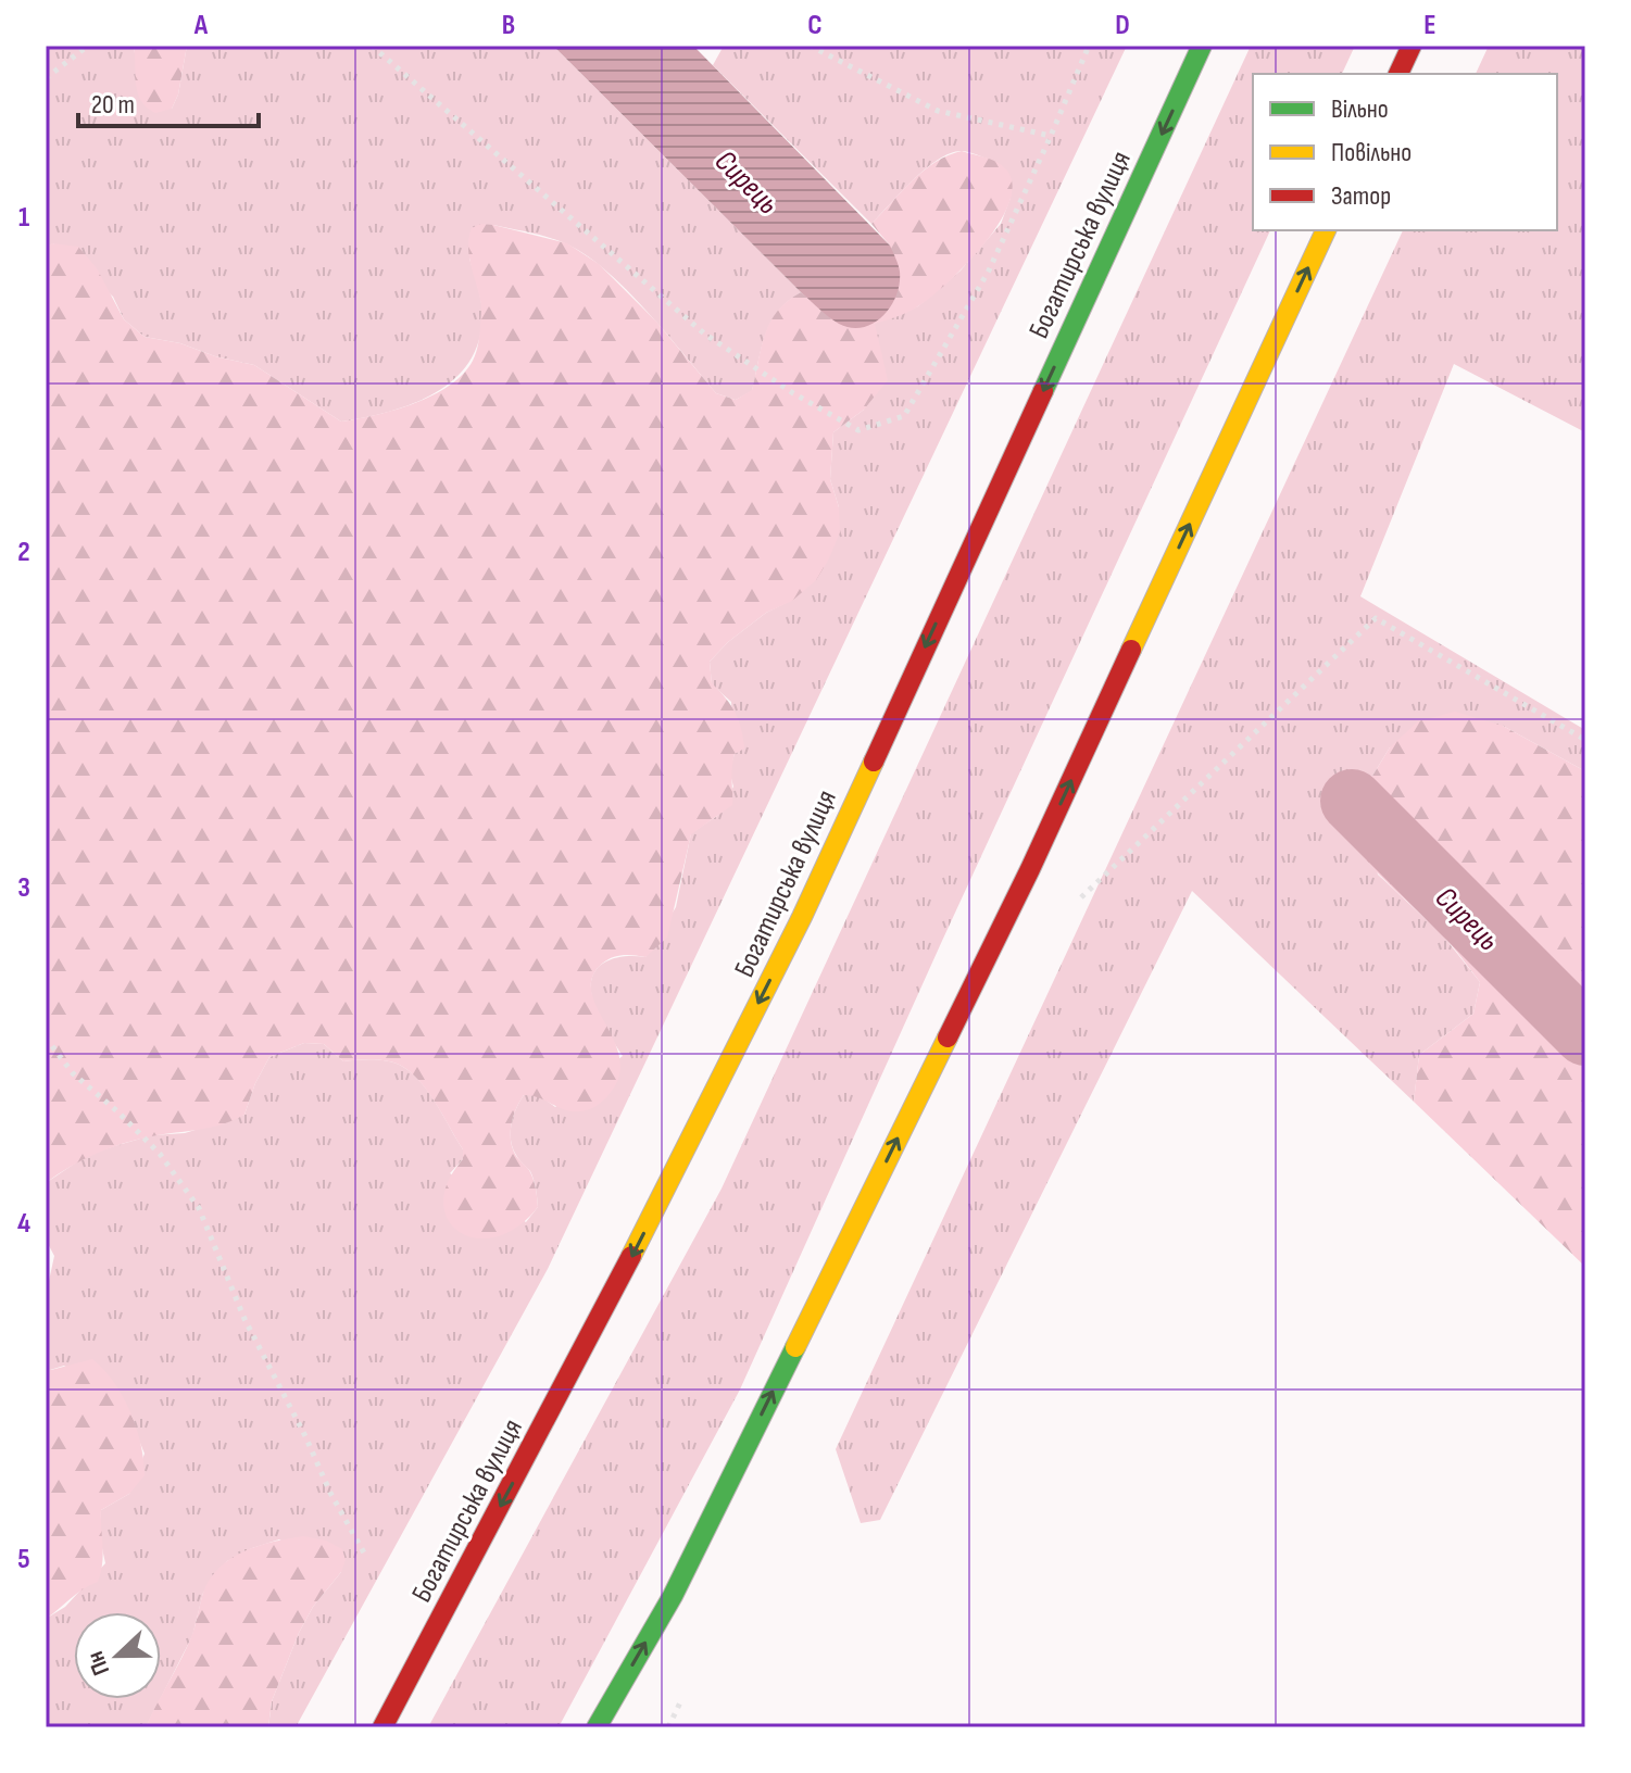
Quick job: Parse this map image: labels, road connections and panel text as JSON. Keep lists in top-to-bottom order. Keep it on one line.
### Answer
{"streets":{"main road":["Богатирська вулиця"]},"one_way":["Богатирська вулиця"],"water":["Сирець"],"legend":["Вільно","Повільно","Затор"],"scale_bar":"20 m","north":"left","grid":{"columns":["A","B","C","D","E"],"rows":["1","2","3","4","5"]}}
